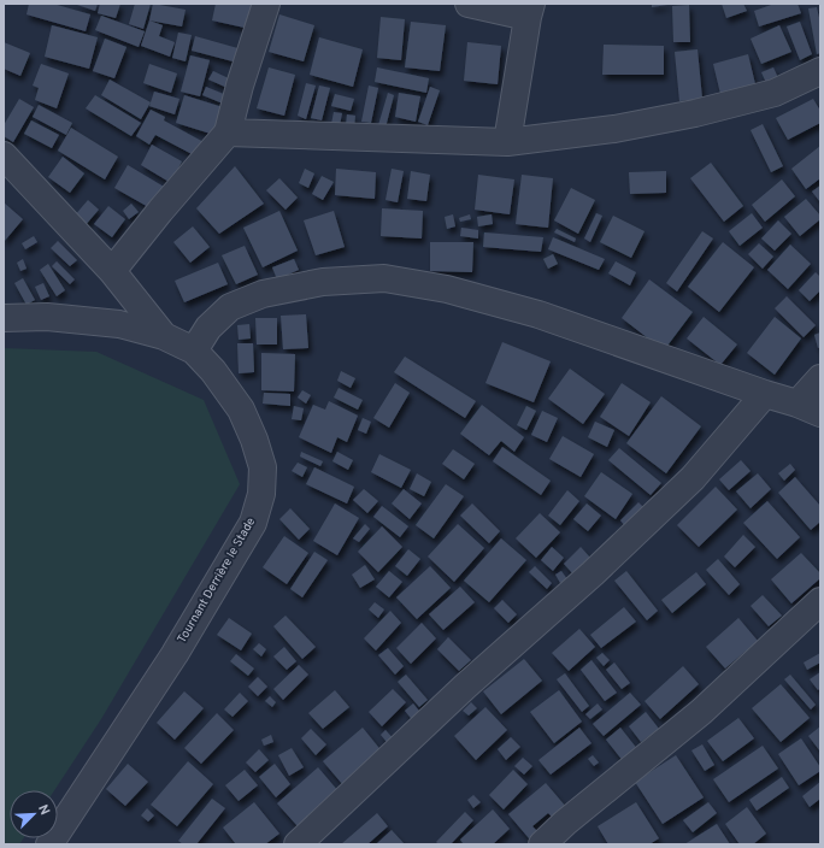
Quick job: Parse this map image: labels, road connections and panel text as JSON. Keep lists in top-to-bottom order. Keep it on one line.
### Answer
{"streets":{"street":["Tournant Derrière le Stade"]},"north":"top right"}
